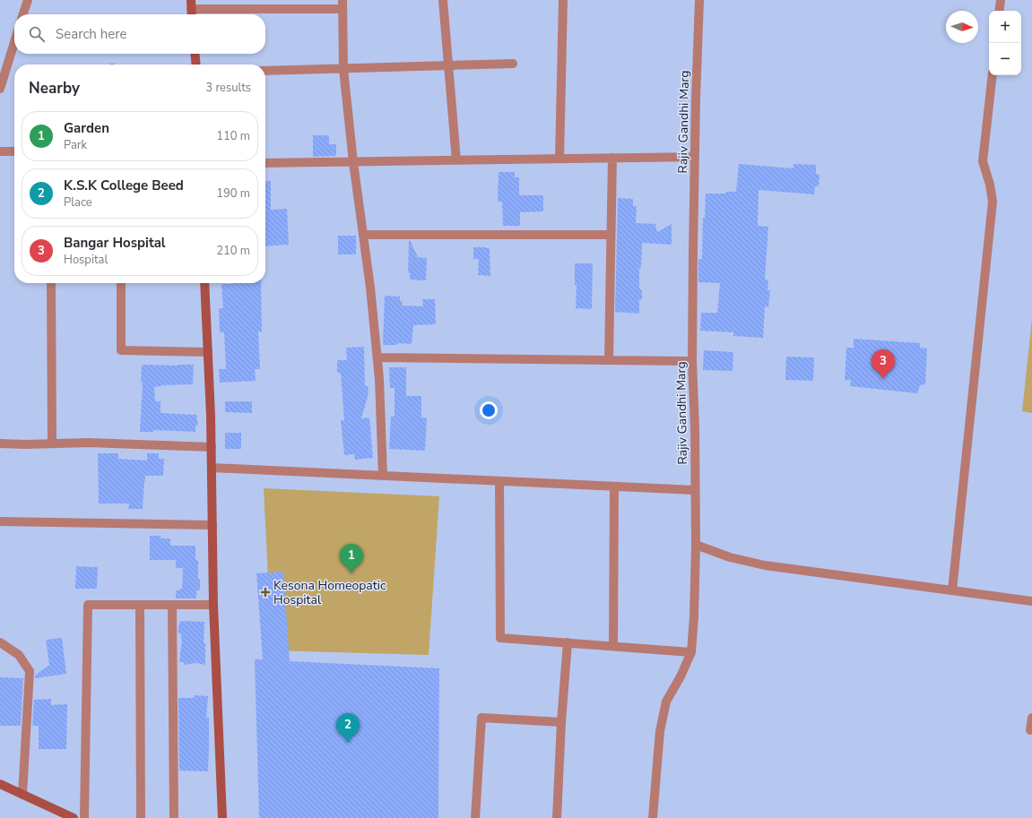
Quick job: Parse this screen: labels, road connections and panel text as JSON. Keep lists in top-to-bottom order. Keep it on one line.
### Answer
{"streets":{"street":["Rajiv Gandhi Marg"]},"places":{"health":["Kesona Homeopatic Hospital"]},"north":"right","page":{"map_buttons":["+","−"],"search":"Search here","heading":["Nearby","3 results"],"list":[{"mark":"1","name":"Garden","note":"Park","value":"110 m"},{"mark":"2","name":"K.S.K College Beed","note":"Place","value":"190 m"},{"mark":"3","name":"Bangar Hospital","note":"Hospital","value":"210 m"}],"pins":["3","1","2"]}}
